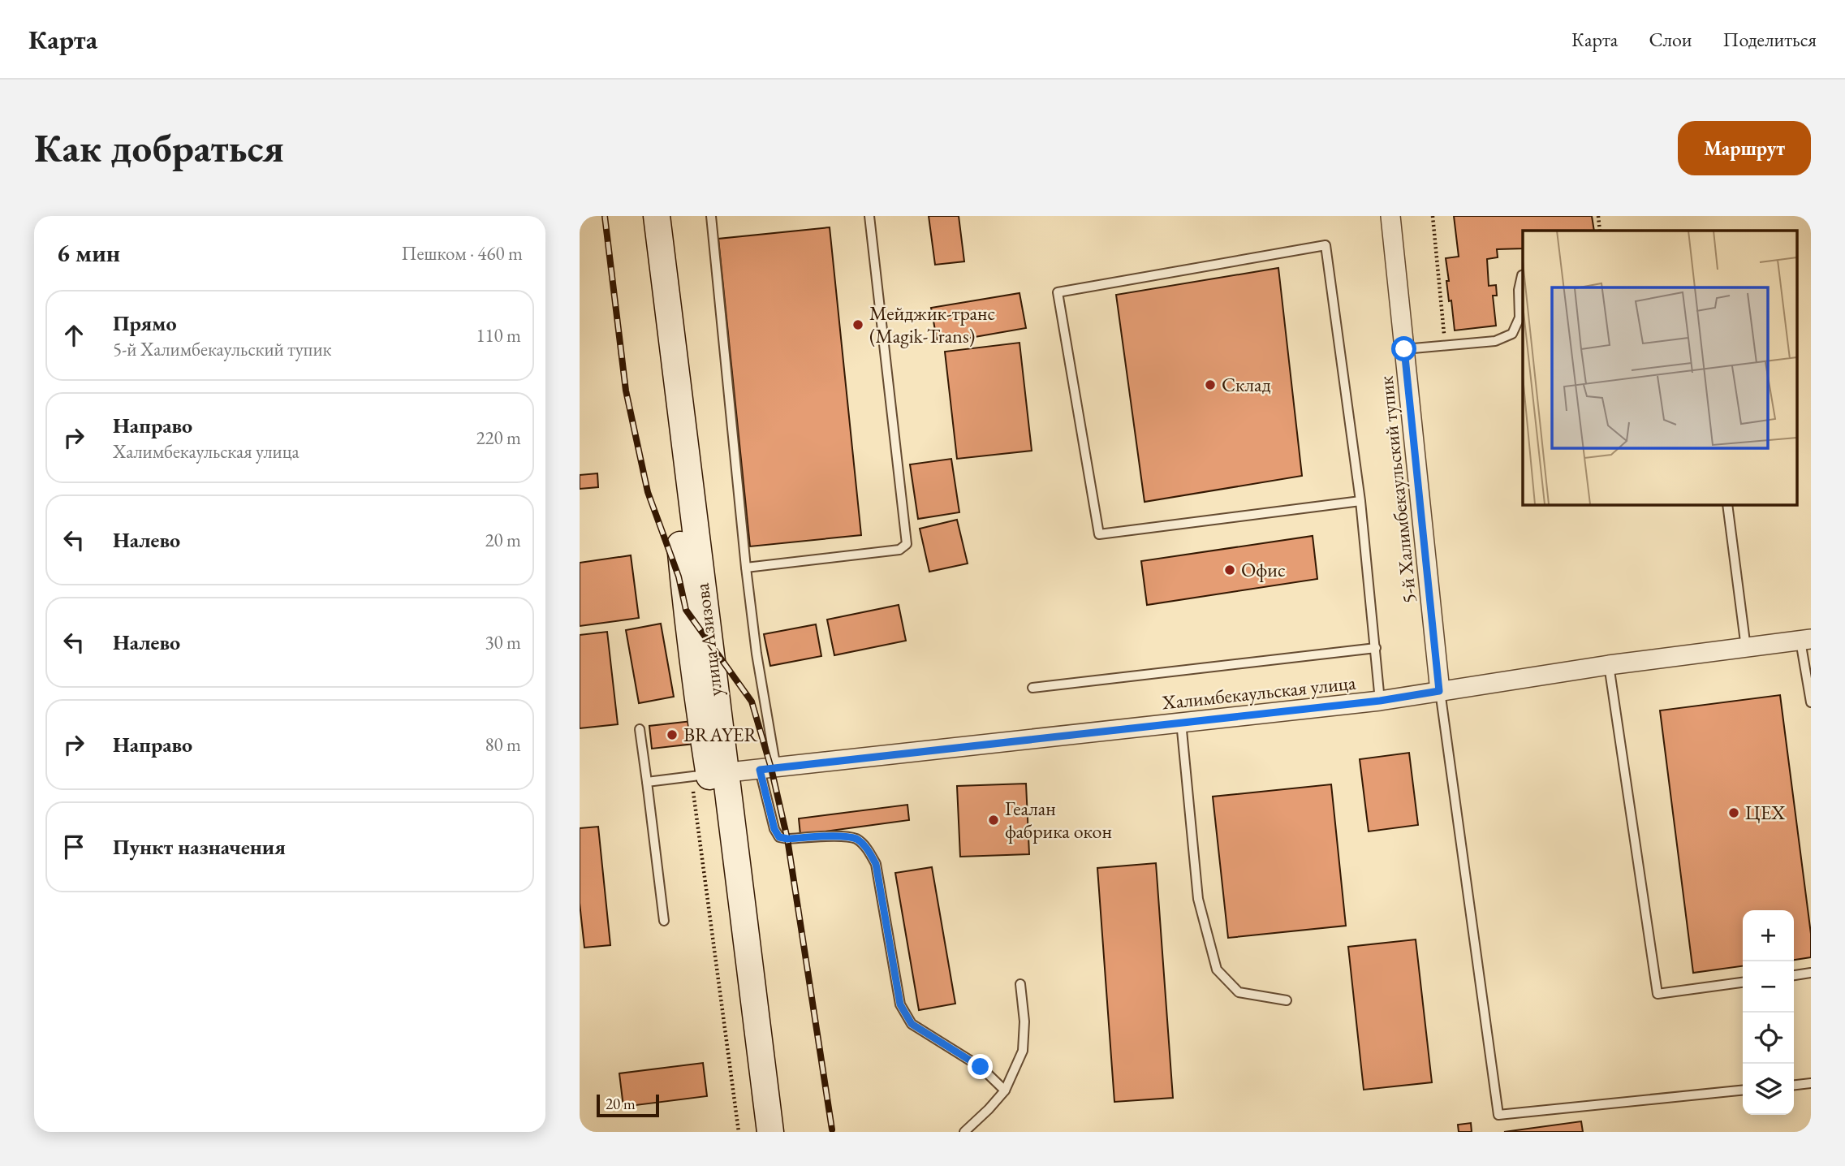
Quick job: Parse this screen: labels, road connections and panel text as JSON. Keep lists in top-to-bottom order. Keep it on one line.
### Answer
{"streets":{"main road":["улица Азизова"],"street":["5-й Халимбекаульский тупик","Халимбекаульская улица"]},"crossings":[["5-й Халимбекаульский тупик","Халимбекаульская улица"],["улица Азизова","Халимбекаульская улица"]],"places":["Мейджик-транс (Magik-Trans)","Склад","Офис","BRAYER","ЦЕХ","Геалан фабрика окон"],"scale_bar":"20 m","page":{"header":"Карта","nav":["Карта","Слои","Поделиться"],"buttons":"Маршрут","title":"Как добраться","heading":["6 мин","Пешком · 460 m"],"list":[["Прямо","5-й Халимбекаульский тупик","110 m"],["Направо","Халимбекаульская улица","220 m"],["Налево","20 m"],["Налево","30 m"],["Направо","80 m"],"Пункт назначения"],"map_buttons":["+","−"],"scale":"20 m"}}
